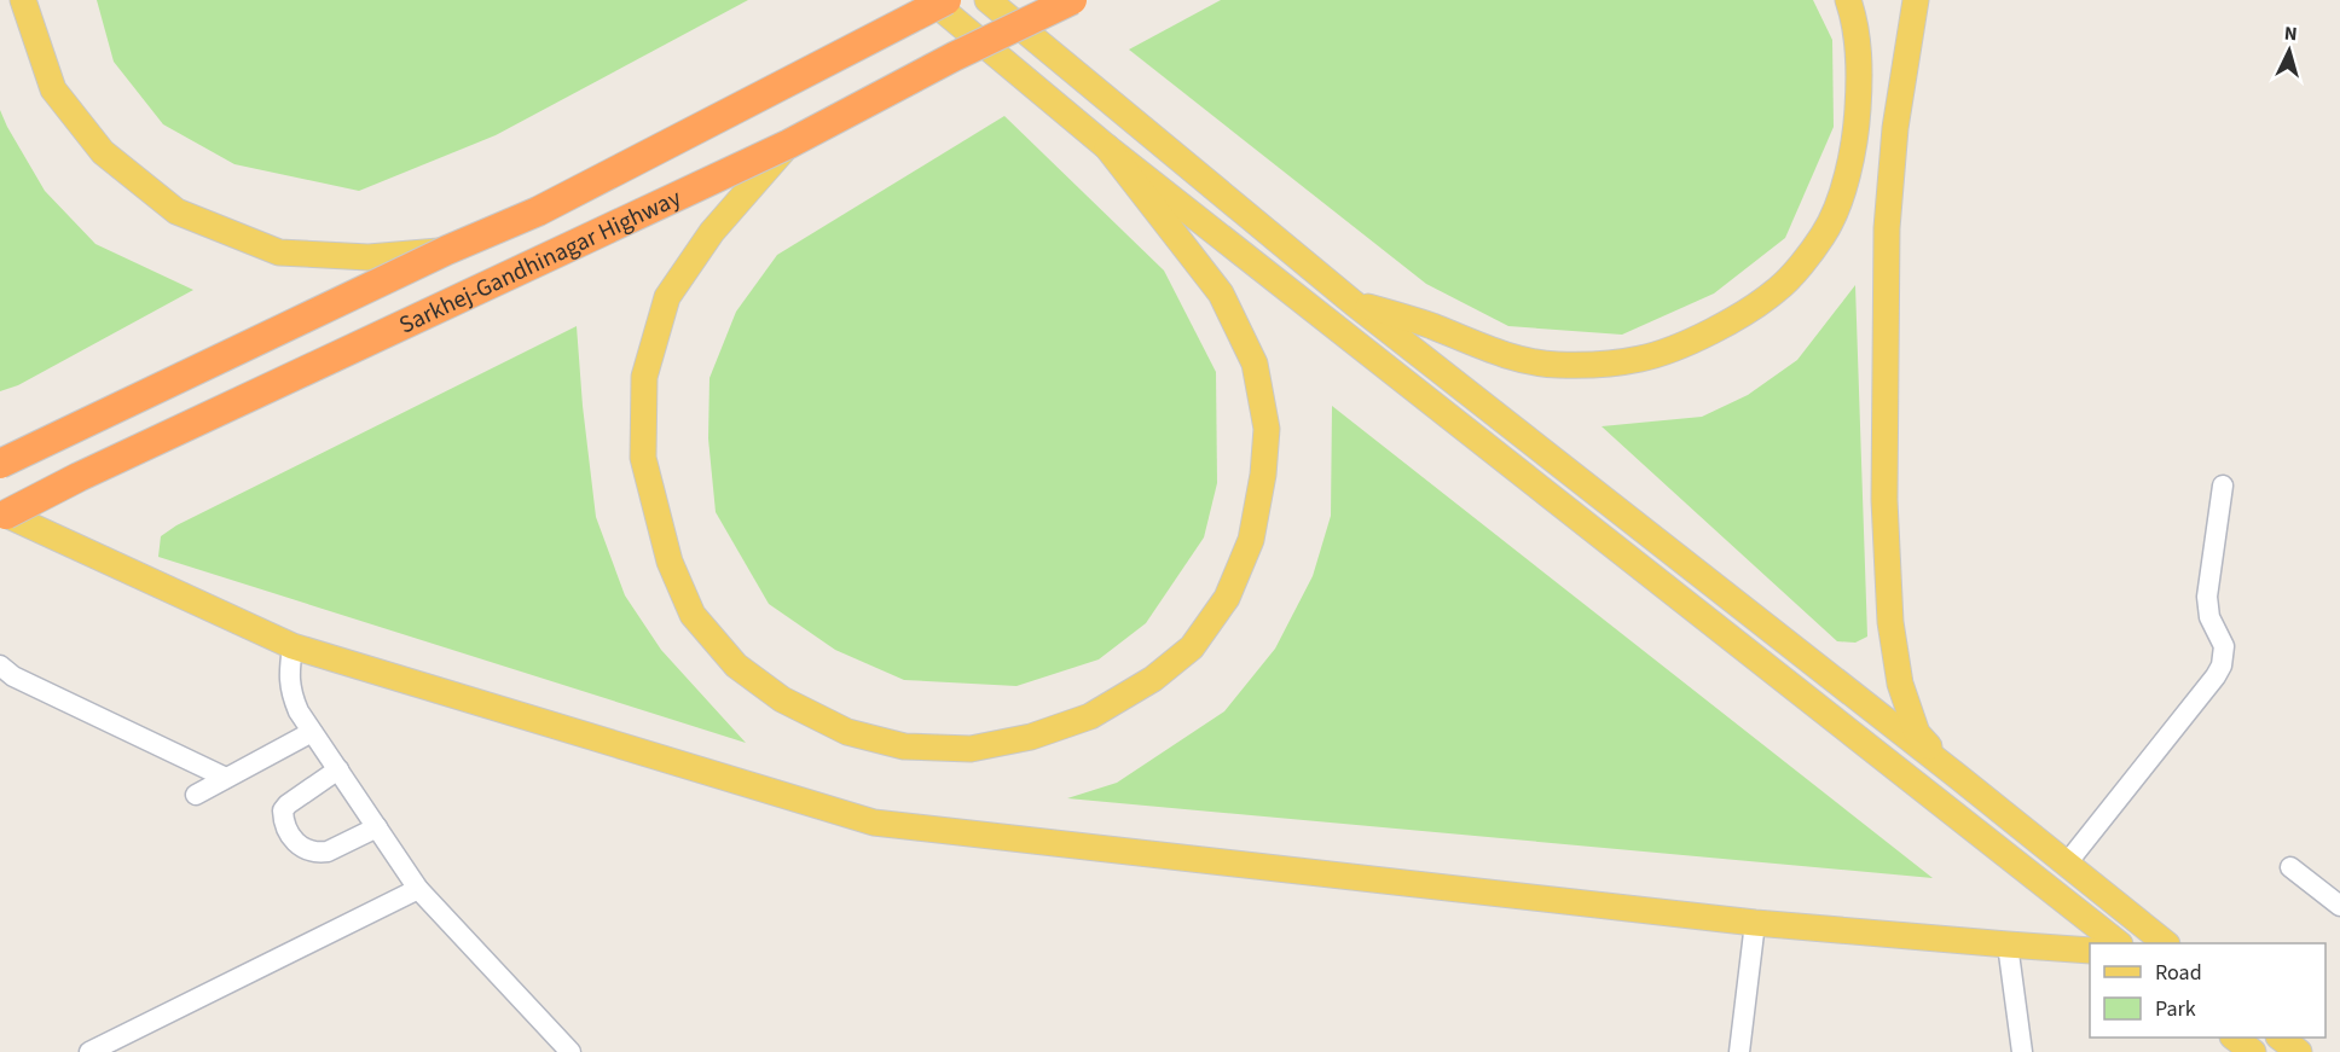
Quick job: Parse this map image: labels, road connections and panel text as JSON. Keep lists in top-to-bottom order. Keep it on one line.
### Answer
{"streets":{"highway":["Sarkhej-Gandhinagar Highway"]},"legend":["Road","Park"],"north":"top"}
